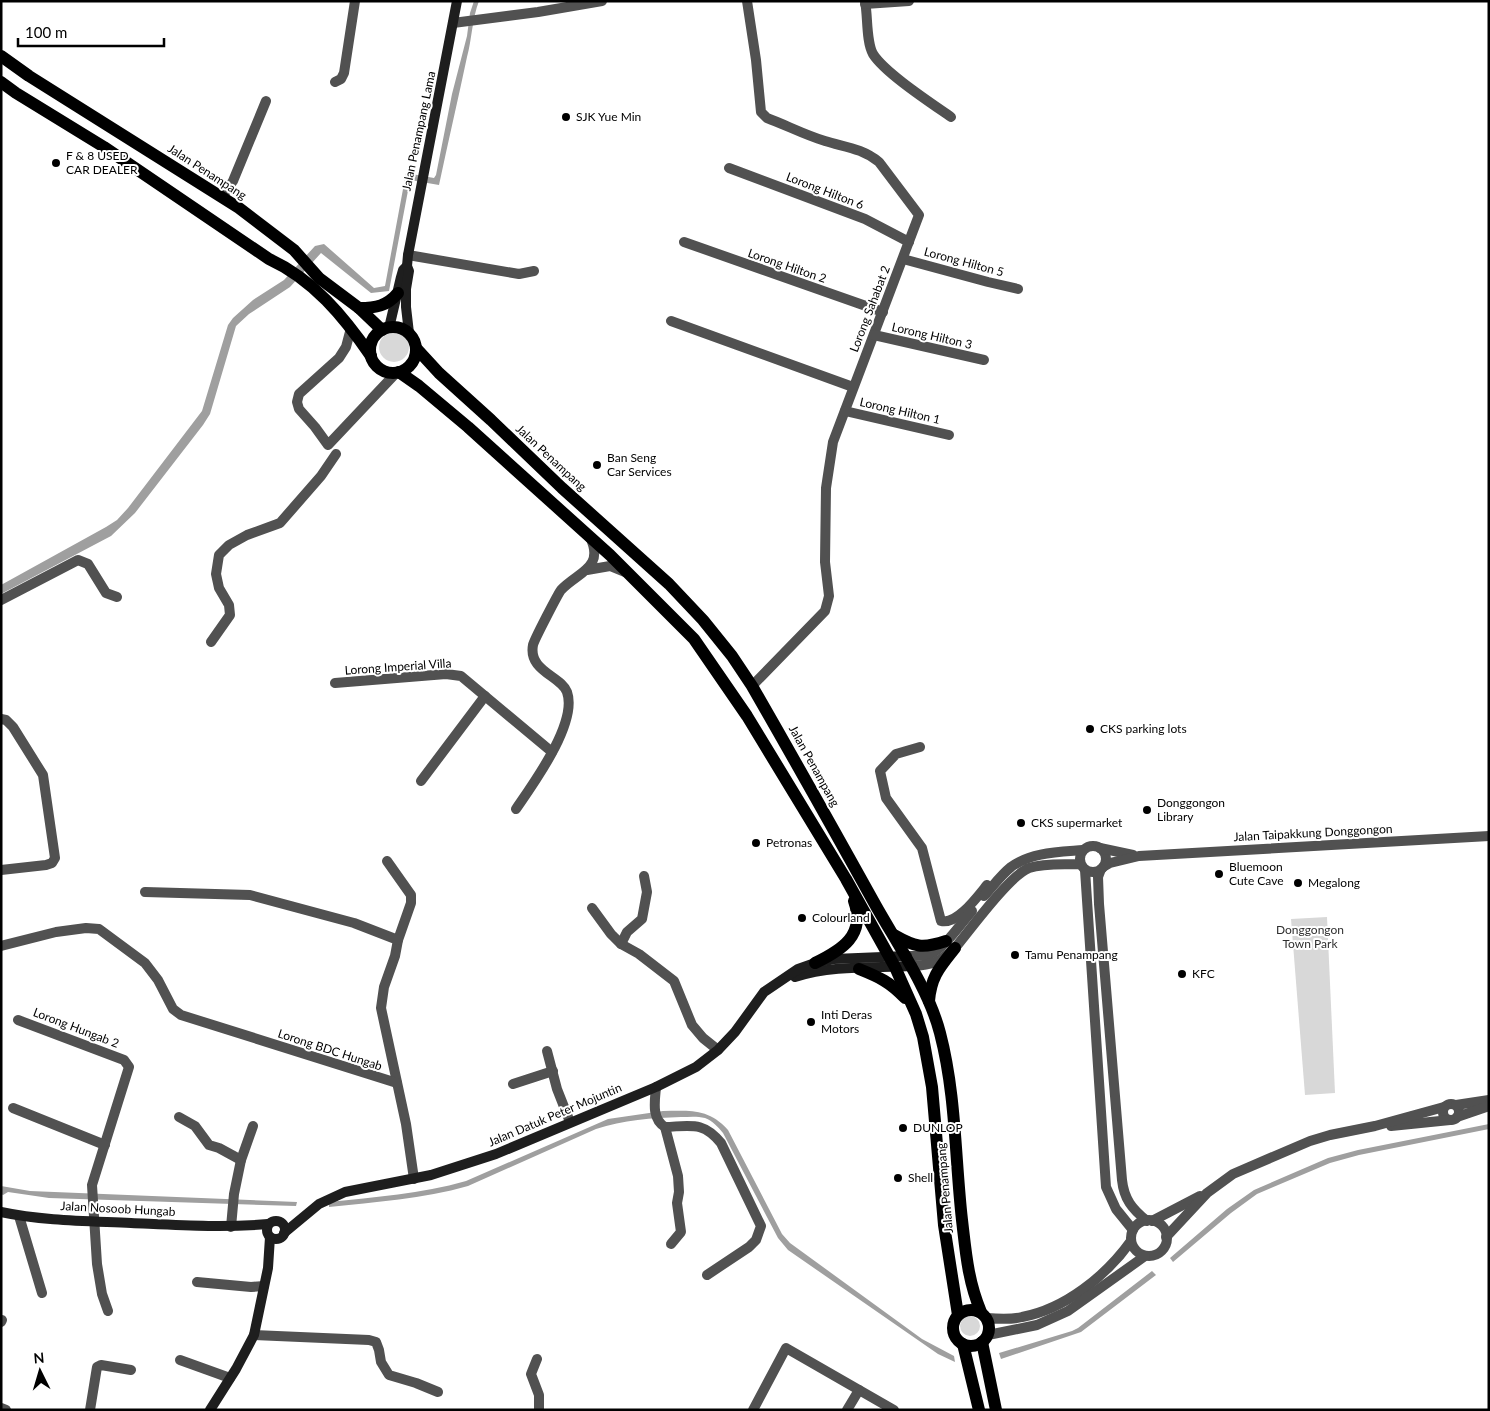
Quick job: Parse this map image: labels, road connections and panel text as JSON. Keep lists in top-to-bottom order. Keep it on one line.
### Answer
{"streets":{"main road":["Jalan Penampang Lama","Jalan Penampang","Jalan Datuk Peter Mojuntin","Jalan Nosoob Hungab"],"street":["Lorong Hilton 6","Lorong Hilton 5","Lorong Hilton 2","Lorong Sahabat 2","Lorong Hilton 3","Lorong Hilton 1","Lorong Imperial Villa","Jalan Taipakkung Donggongon","Lorong Hungab 2","Lorong BDC Hungab"]},"crossings":[["Jalan Penampang Lama","Jalan Penampang"],["Jalan Penampang","Lorong Sahabat 2"],["Jalan Penampang","Jalan Datuk Peter Mojuntin"],["Lorong Hilton 6","Lorong Sahabat 2"],["Lorong Hilton 5","Lorong Sahabat 2"],["Lorong Hilton 2","Lorong Sahabat 2"],["Lorong Sahabat 2","Lorong Hilton 3"],["Lorong Sahabat 2","Lorong Hilton 1"],["Jalan Datuk Peter Mojuntin","Jalan Nosoob Hungab"]],"parks":["Donggongon Town Park"],"places":["SJK Yue Min","F & 8 USED CAR DEALER","Ban Seng Car Services","CKS parking lots","Donggongon Library","CKS supermarket","Petronas","Bluemoon Cute Cave","Megalong","Colourland","Tamu Penampang","KFC","Inti Deras Motors","DUNLOP","Shell"],"scale_bar":"100 m","north":"top"}
